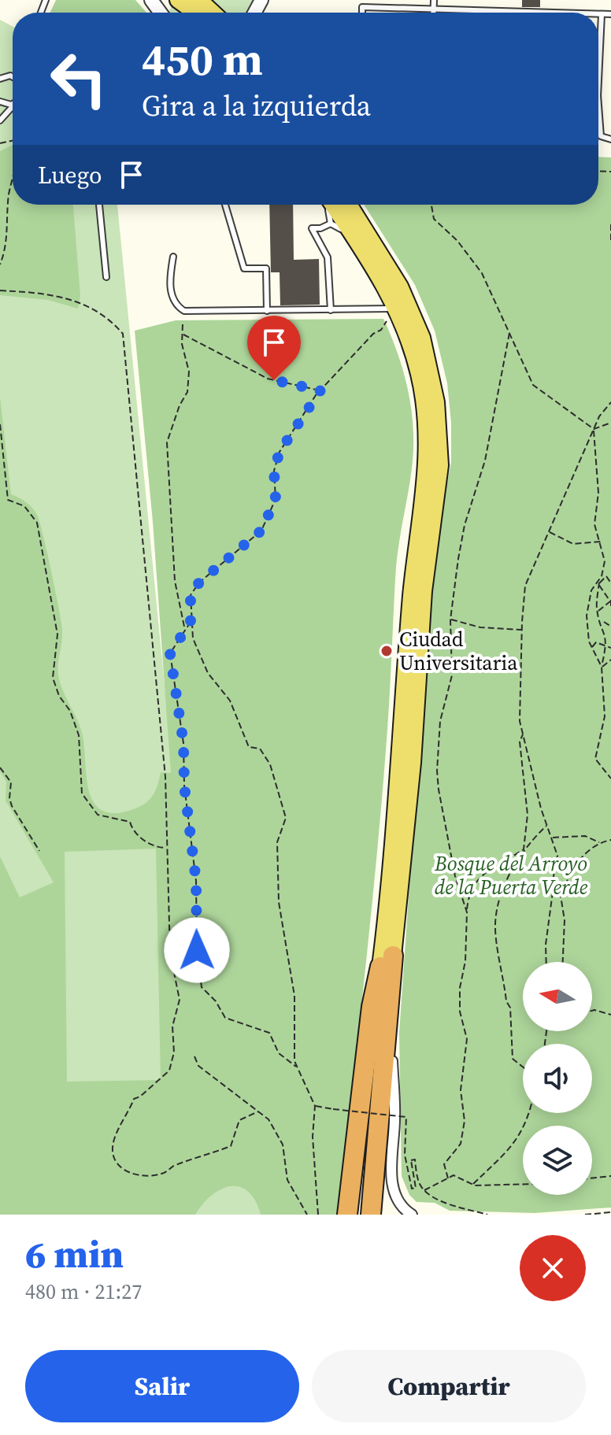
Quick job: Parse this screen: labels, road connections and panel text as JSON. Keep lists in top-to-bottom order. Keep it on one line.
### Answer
{"parks":["Bosque del Arroyo de la Puerta Verde"],"places":["Ciudad Universitaria"],"north":"left","page":{"turn":["450 m","Gira a la izquierda"],"then":"Luego","heading":["6 min","480 m · 21:27"],"buttons":["Salir","Compartir"]}}
